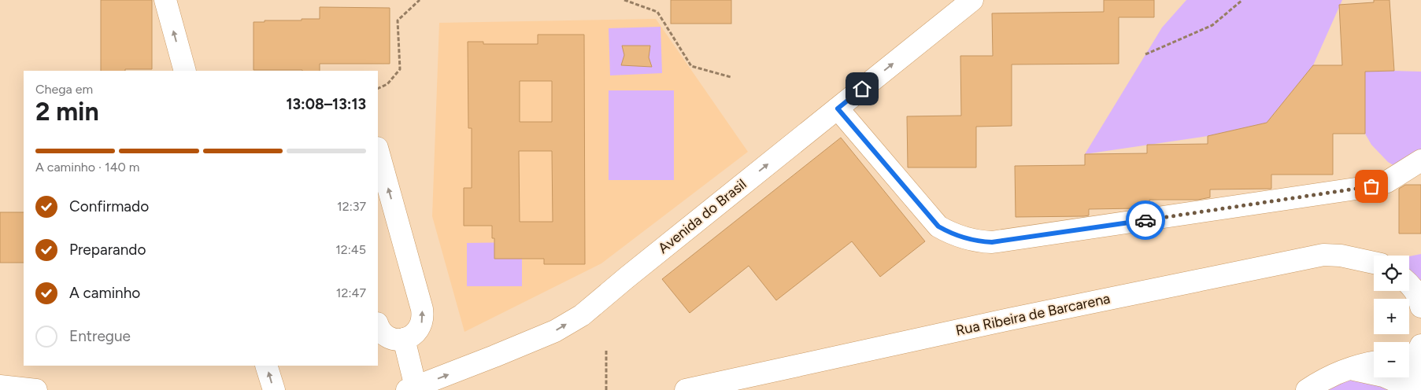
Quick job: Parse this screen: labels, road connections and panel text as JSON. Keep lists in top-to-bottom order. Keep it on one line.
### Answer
{"streets":{"street":["Avenida do Brasil","Rua Ribeira de Barcarena"]},"one_way":["Avenida do Brasil"],"page":{"heading":["2 min","Chega em","13:08–13:13"],"bar":"A caminho · 140 m","list":[["Confirmado","12:37"],["Preparando","12:45"],["A caminho","12:47"],"Entregue"],"map_buttons":["+","−"]}}
